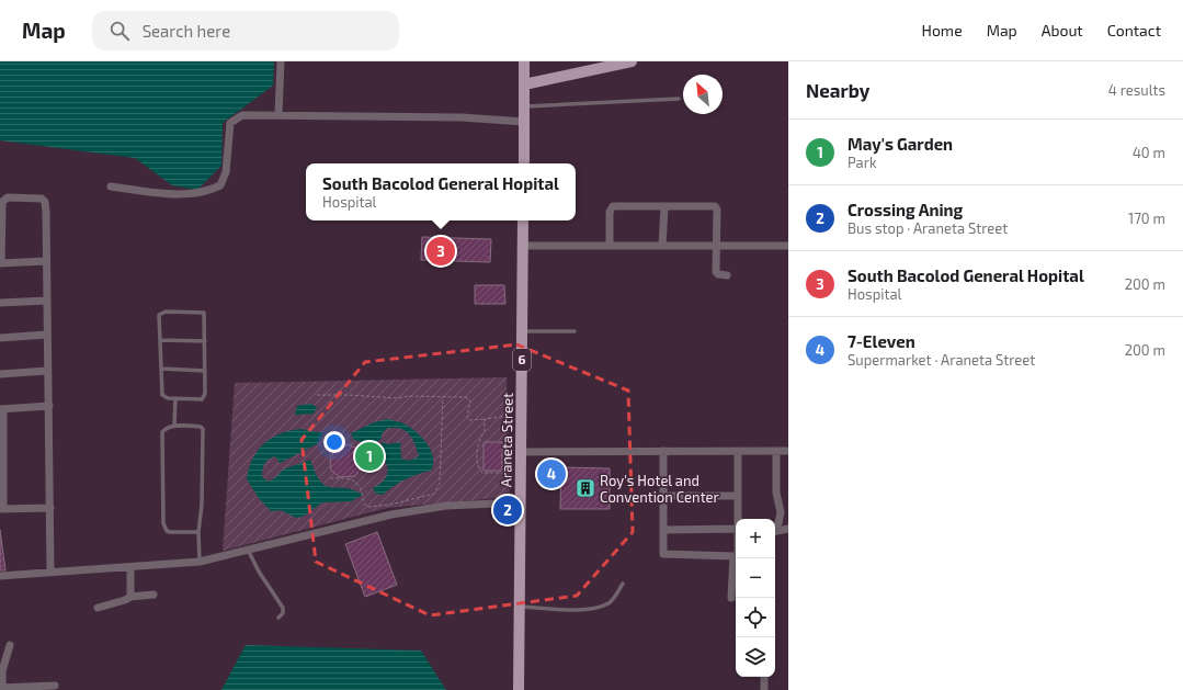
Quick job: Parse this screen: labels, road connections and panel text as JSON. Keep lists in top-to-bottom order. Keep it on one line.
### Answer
{"streets":{"main road":["6","Araneta Street"]},"places":{"building":["Roy's Hotel and Convention Center"]},"north":"top left","page":{"header":"Map","search":"Search here","nav":["Home","Map","About","Contact"],"heading":["Nearby","4 results"],"list":[{"mark":"1","name":"May's Garden","note":"Park","value":"40 m"},{"mark":"2","name":"Crossing Aning","note":"Bus stop · Araneta Street","value":"170 m"},{"mark":"3","name":"South Bacolod General Hopital","note":"Hospital","value":"200 m"},{"mark":"4","name":"7-Eleven","note":"Supermarket · Araneta Street","value":"200 m"}],"popup":["South Bacolod General Hopital","Hospital"],"pins":["3","1","4","2"],"map_buttons":["+","−"]}}
